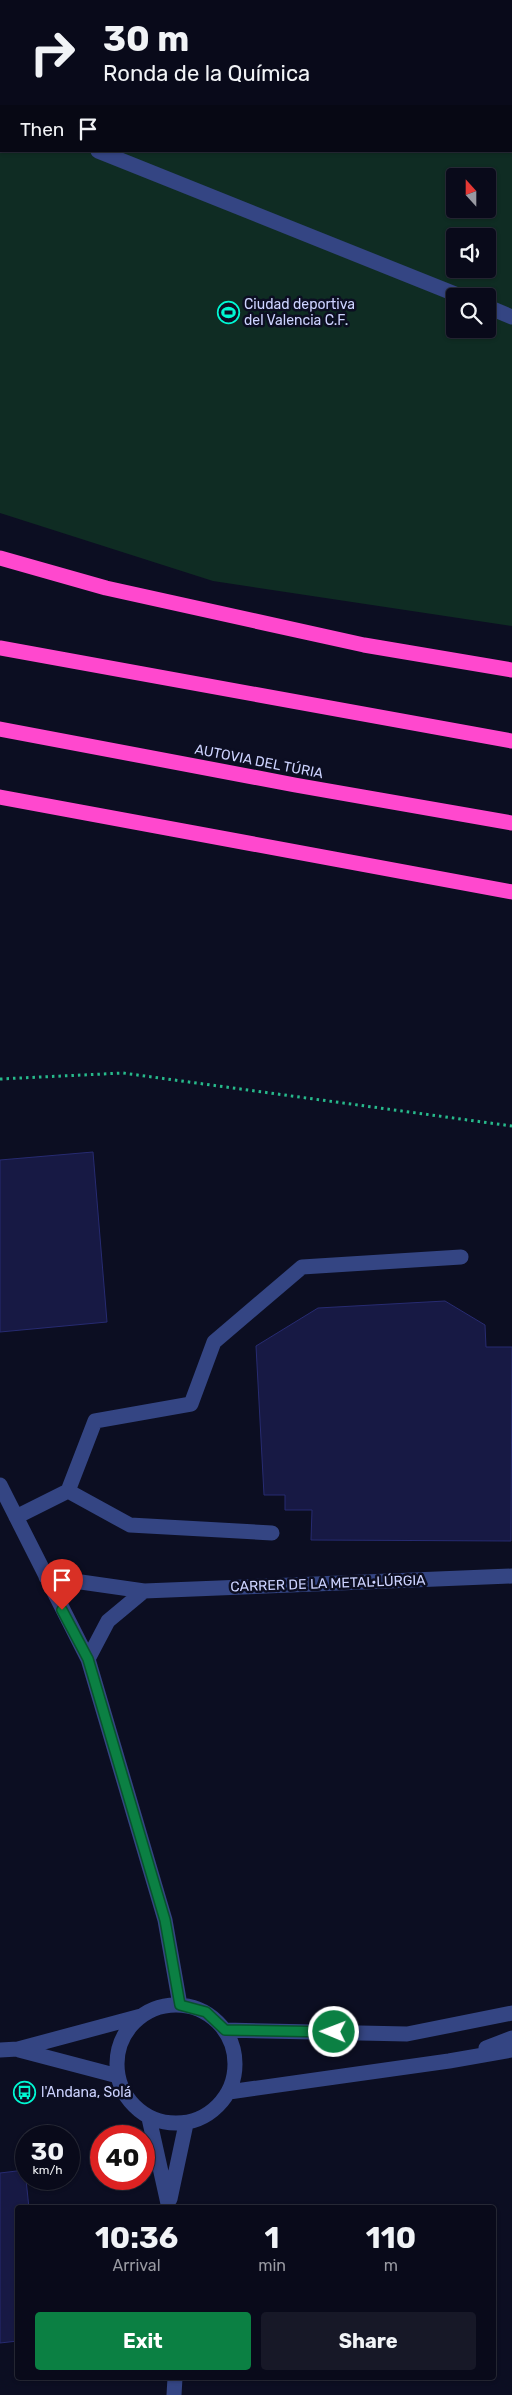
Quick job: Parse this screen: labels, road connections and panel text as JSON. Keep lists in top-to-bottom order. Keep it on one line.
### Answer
{"streets":{"highway":["AUTOVIA DEL TÚRIA"],"street":["CARRER DE LA METAL·LÚRGIA"]},"places":{"sports":["Ciudad deportiva del Valencia C.F."],"bus stop":["l'Andana, Solá"]},"north":"top","page":{"turn":["30 m","Ronda de la Química"],"then":"Then","speed":"30 km/h","limit":"40","eta":["10:36","Arrival","1","min","110","m"],"buttons":["Exit","Share"]}}
